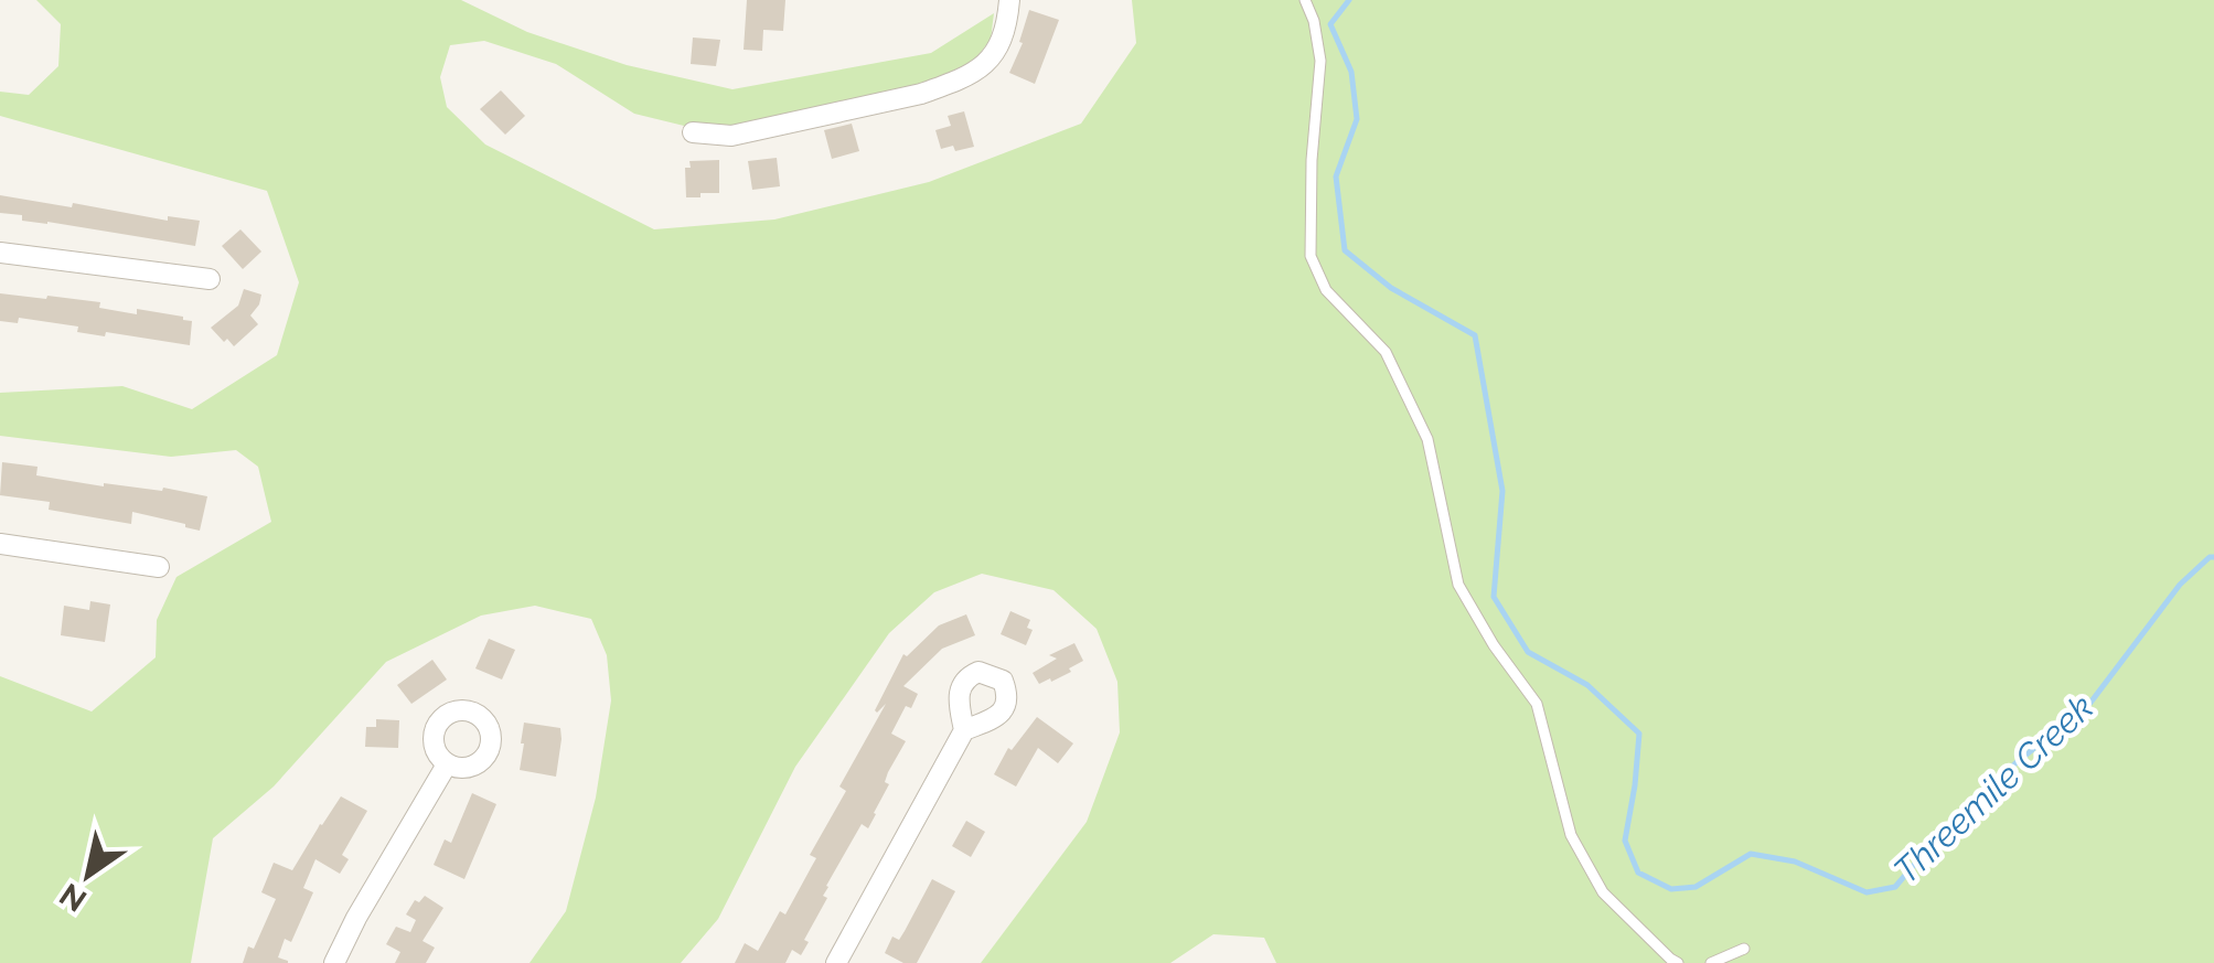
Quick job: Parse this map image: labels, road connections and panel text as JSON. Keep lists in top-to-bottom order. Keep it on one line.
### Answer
{"water":["Threemile Creek"],"north":"bottom left"}
